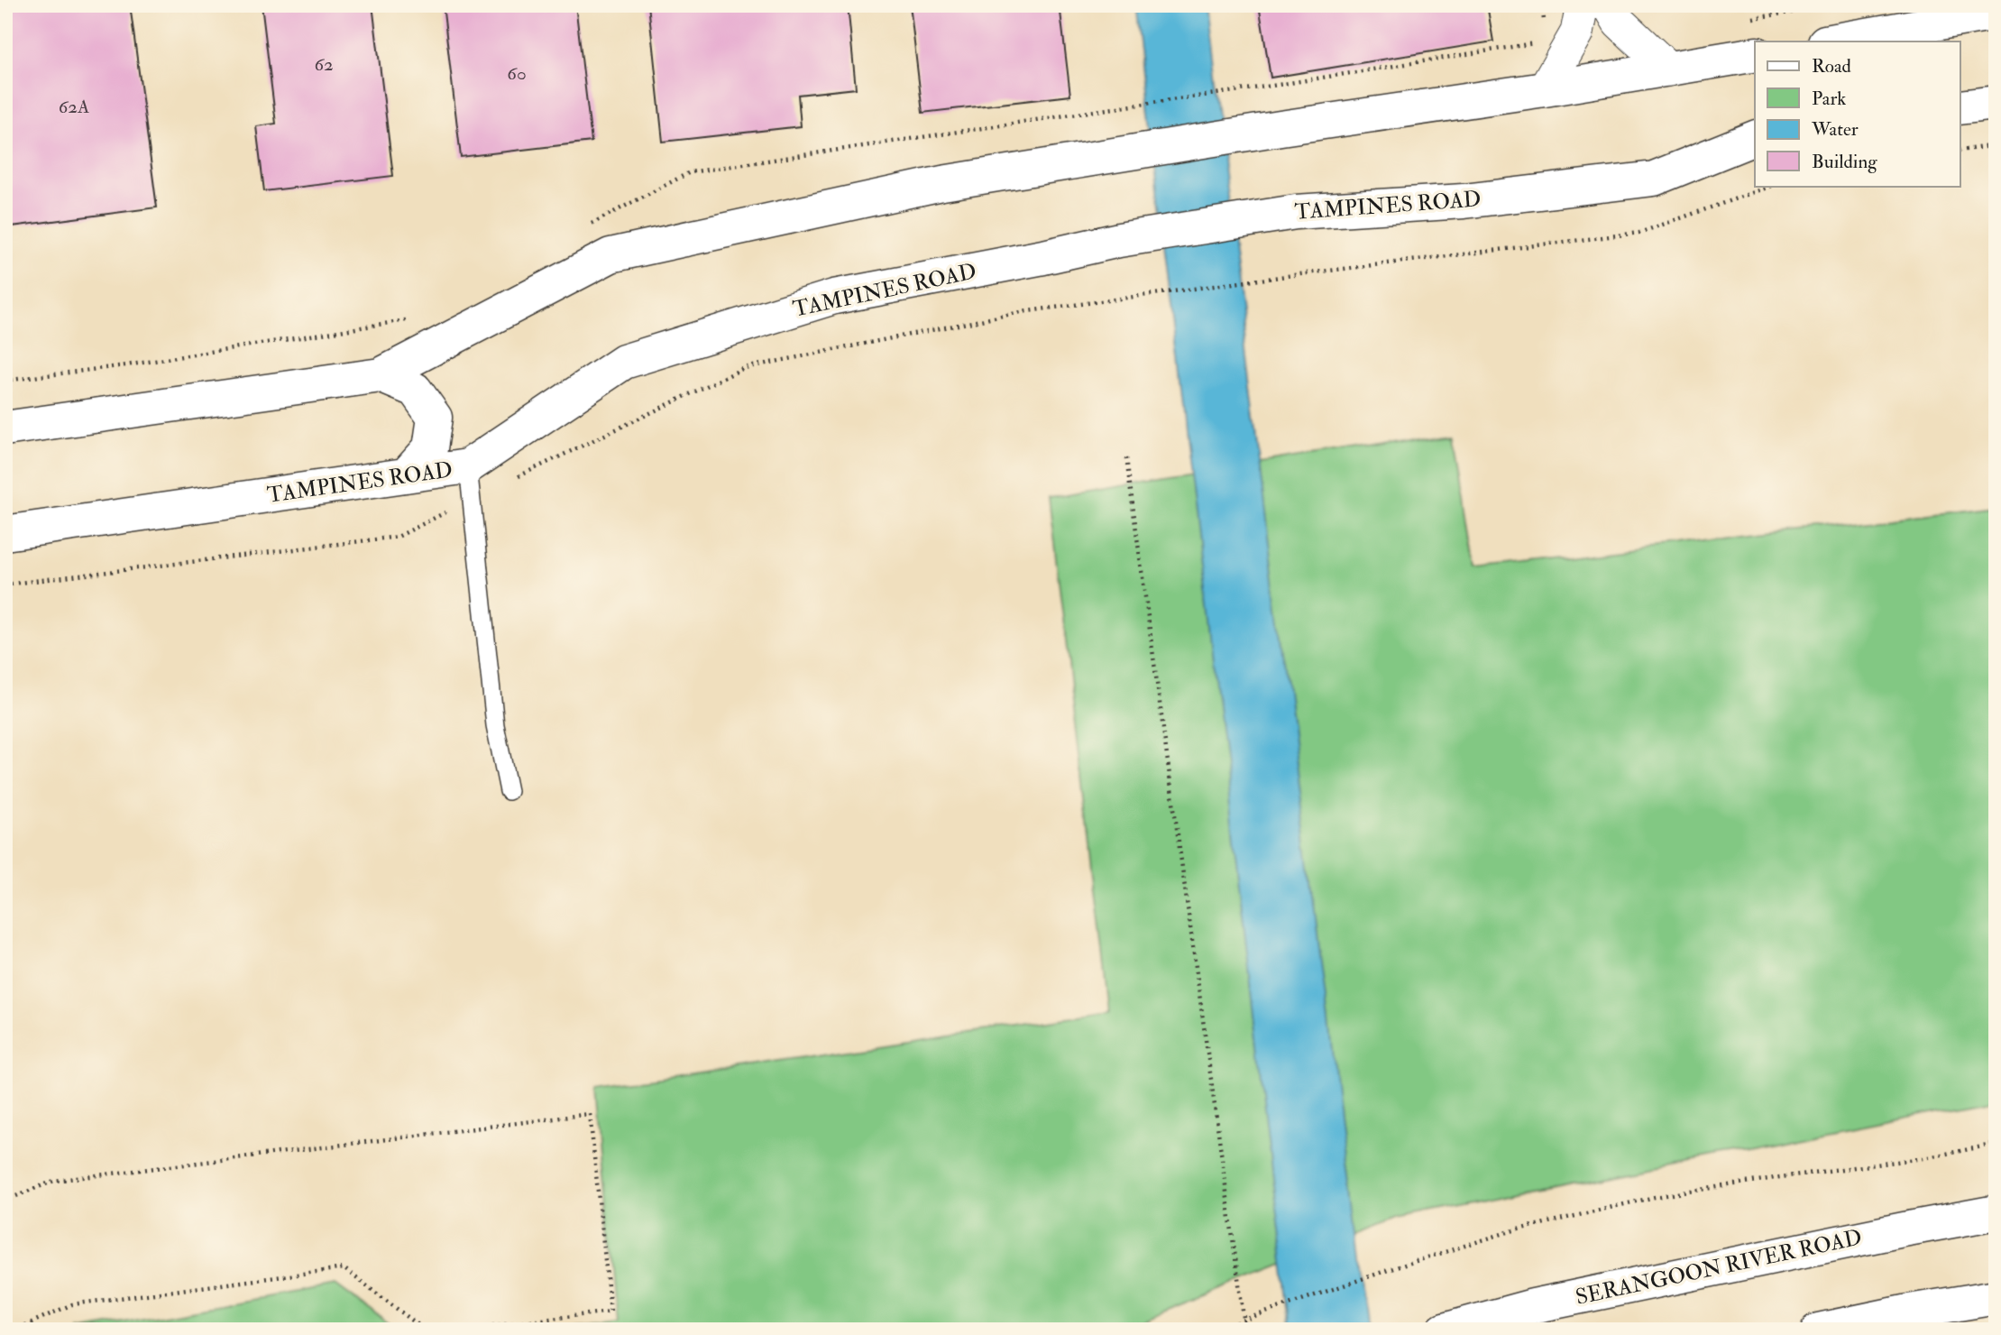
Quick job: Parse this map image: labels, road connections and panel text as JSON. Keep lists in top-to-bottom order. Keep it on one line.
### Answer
{"streets":{"main road":["TAMPINES ROAD","SERANGOON RIVER ROAD"]},"house_numbers":["62","60","62A"],"legend":["Road","Park","Water","Building"]}
